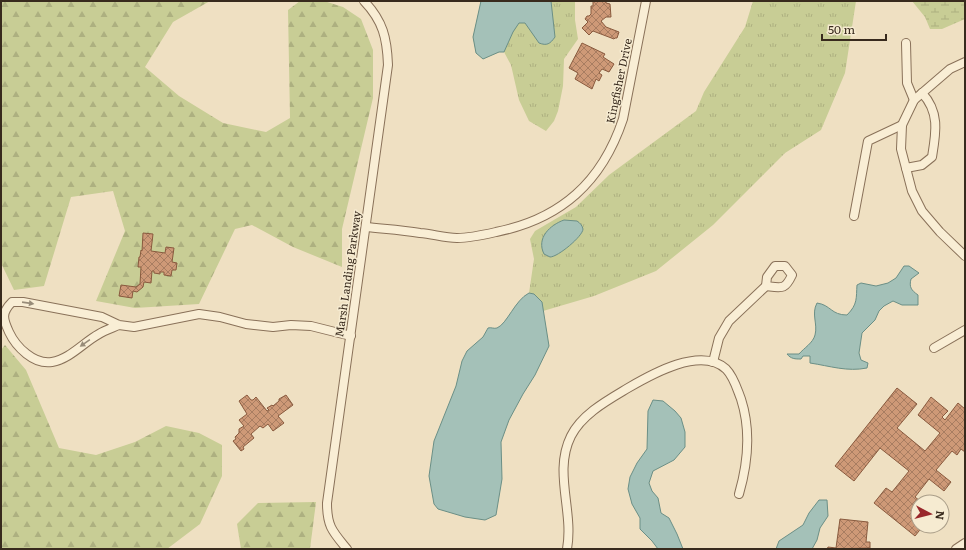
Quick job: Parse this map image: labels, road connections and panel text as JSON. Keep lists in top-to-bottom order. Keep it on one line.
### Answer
{"streets":{"street":["Kingfisher Drive","Marsh Landing Parkway"]},"crossings":[["Kingfisher Drive","Marsh Landing Parkway"]],"scale_bar":"50 m","north":"right"}
